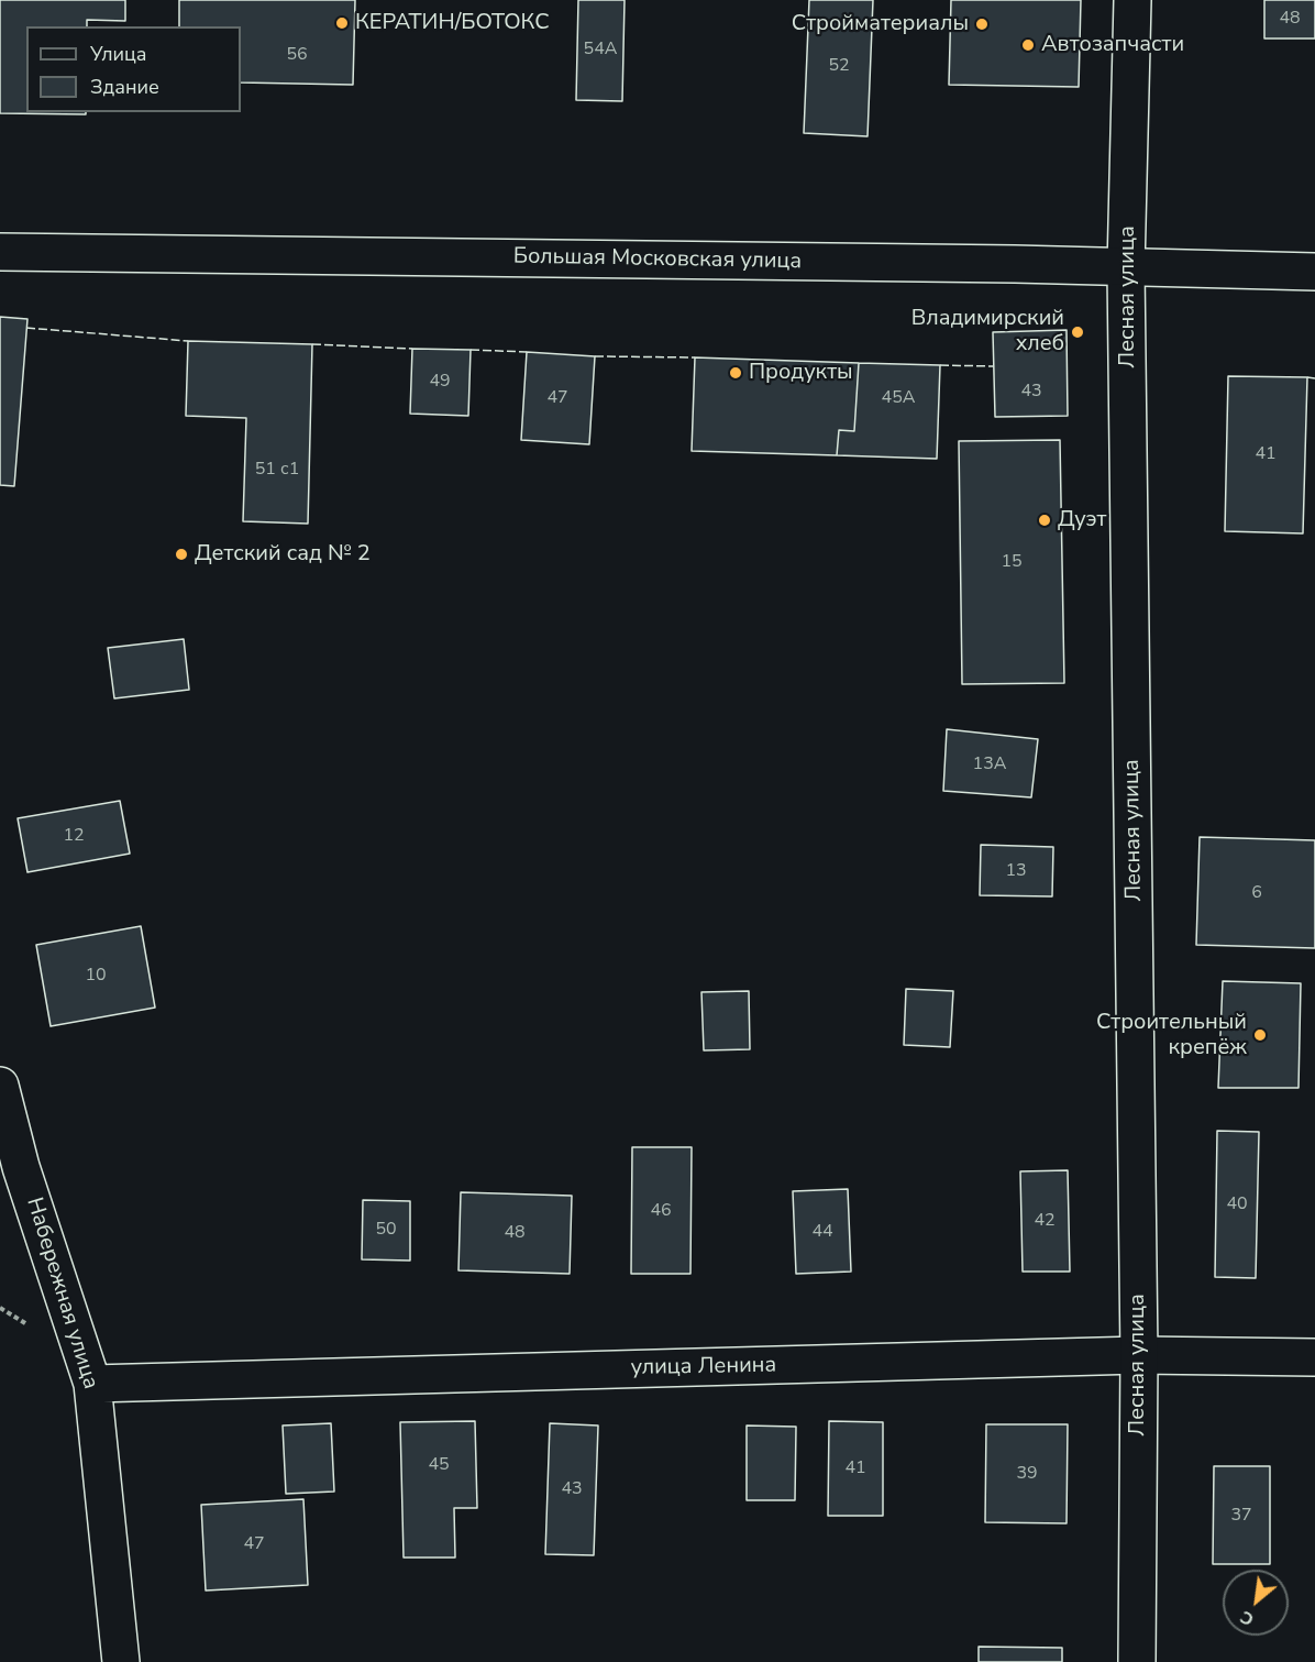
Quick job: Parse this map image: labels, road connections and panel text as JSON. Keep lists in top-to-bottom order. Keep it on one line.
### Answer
{"streets":{"main road":["Большая Московская улица","Лесная улица","Набережная улица","улица Ленина"]},"crossings":[["Большая Московская улица","Лесная улица"],["Лесная улица","улица Ленина"],["Набережная улица","улица Ленина"]],"places":["КЕРАТИН/БОТОКС","Стройматериалы","Автозапчасти","Владимирский хлеб","Продукты","Дуэт","Детский сад № 2","Строительный крепёж"],"house_numbers":["48","54А","56","52","49","43","47","45А","41","51 с1","15","13А","12","13","6","10","40","46","42","50","44","48","45","41","39","43","37","47"],"legend":["Улица","Здание"],"north":"bottom left"}
